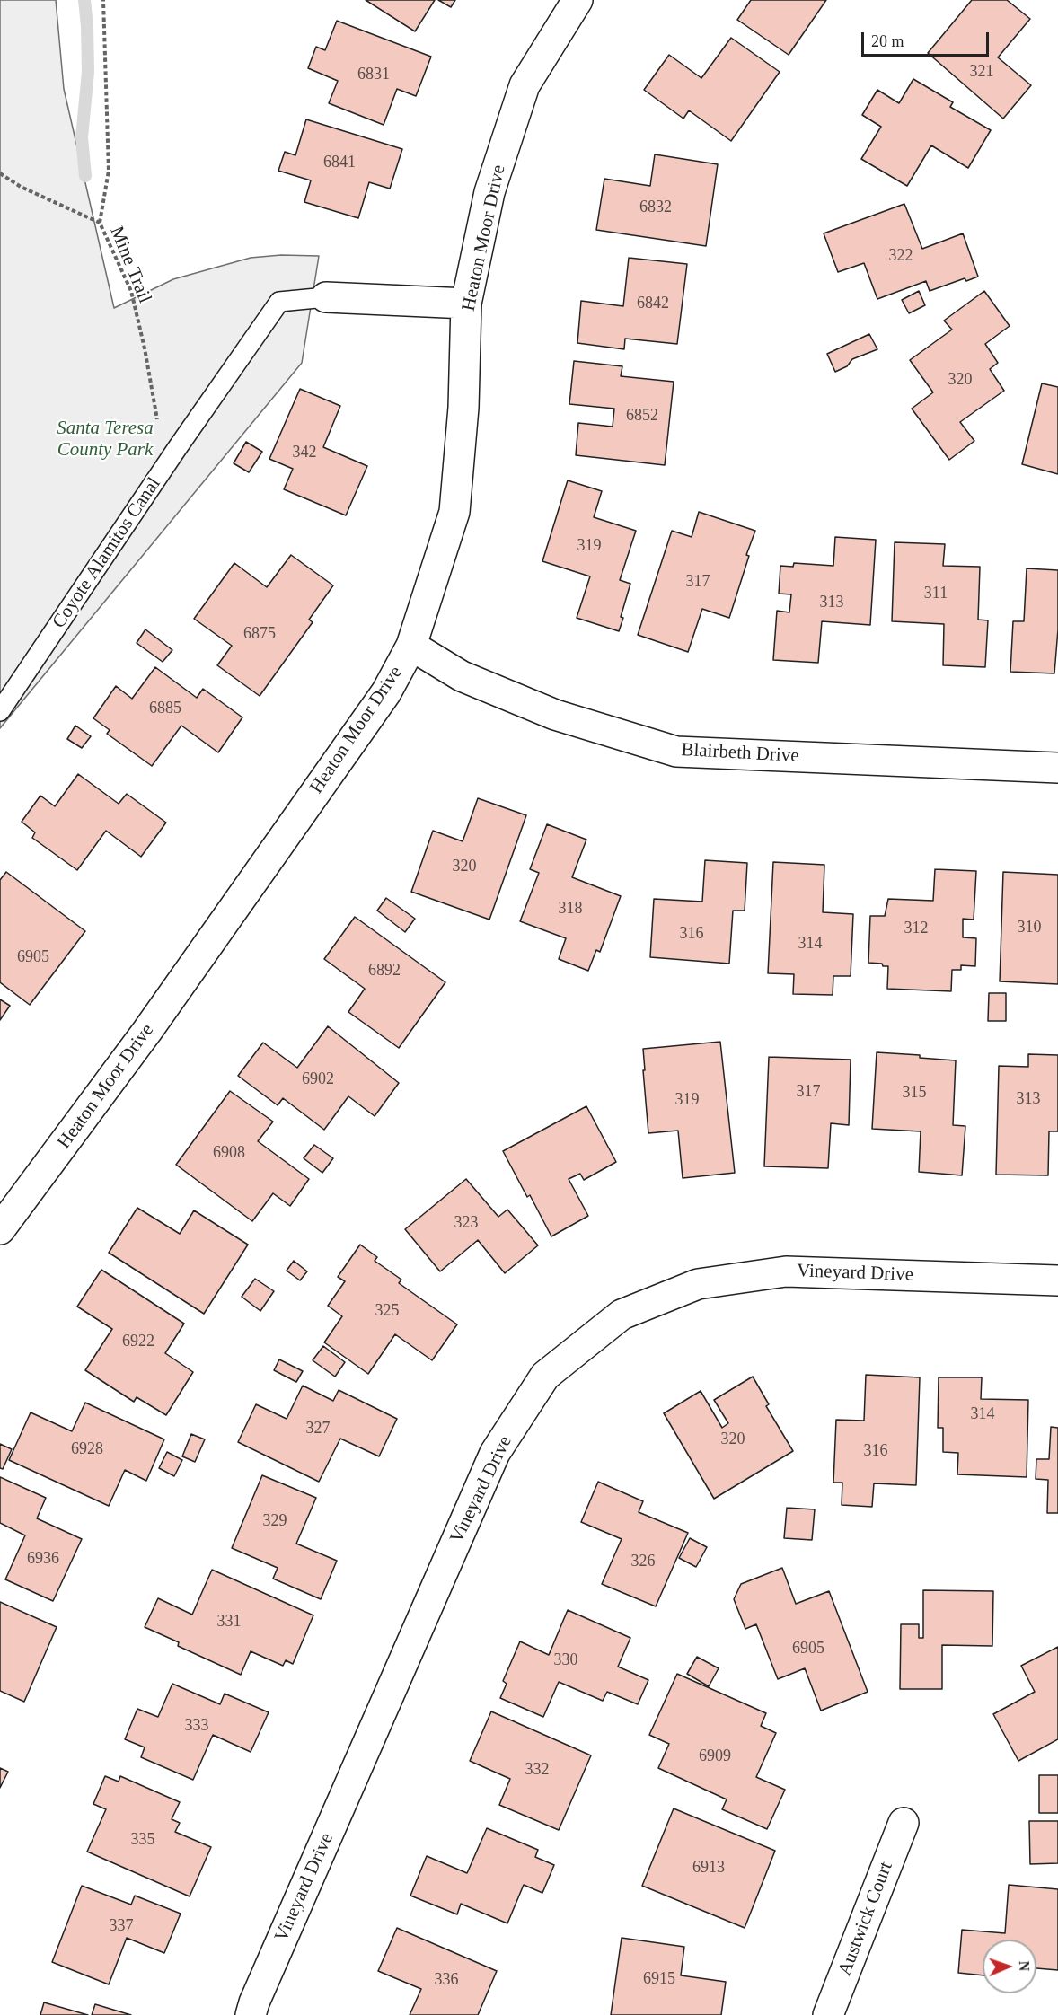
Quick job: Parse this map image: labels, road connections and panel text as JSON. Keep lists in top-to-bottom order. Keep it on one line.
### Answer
{"streets":{"street":["Heaton Moor Drive","Blairbeth Drive","Vineyard Drive","Austwick Court"],"lane":["Coyote Alamitos Canal"],"path":["Mine Trail"]},"crossings":[["Heaton Moor Drive","Blairbeth Drive"],["Mine Trail","Coyote Alamitos Canal"]],"parks":["Santa Teresa County Park"],"house_numbers":["321","6831","6841","6832","322","6842","320","6852","342","319","317","311","313","6875","6885","320","318","310","312","316","314","6905","6892","6902","317","315","313","319","6908","323","325","6922","314","327","320","6928","316","329","6936","326","331","6905","330","333","6909","332","335","6913","337","6915","336"],"scale_bar":"20 m","north":"right"}
